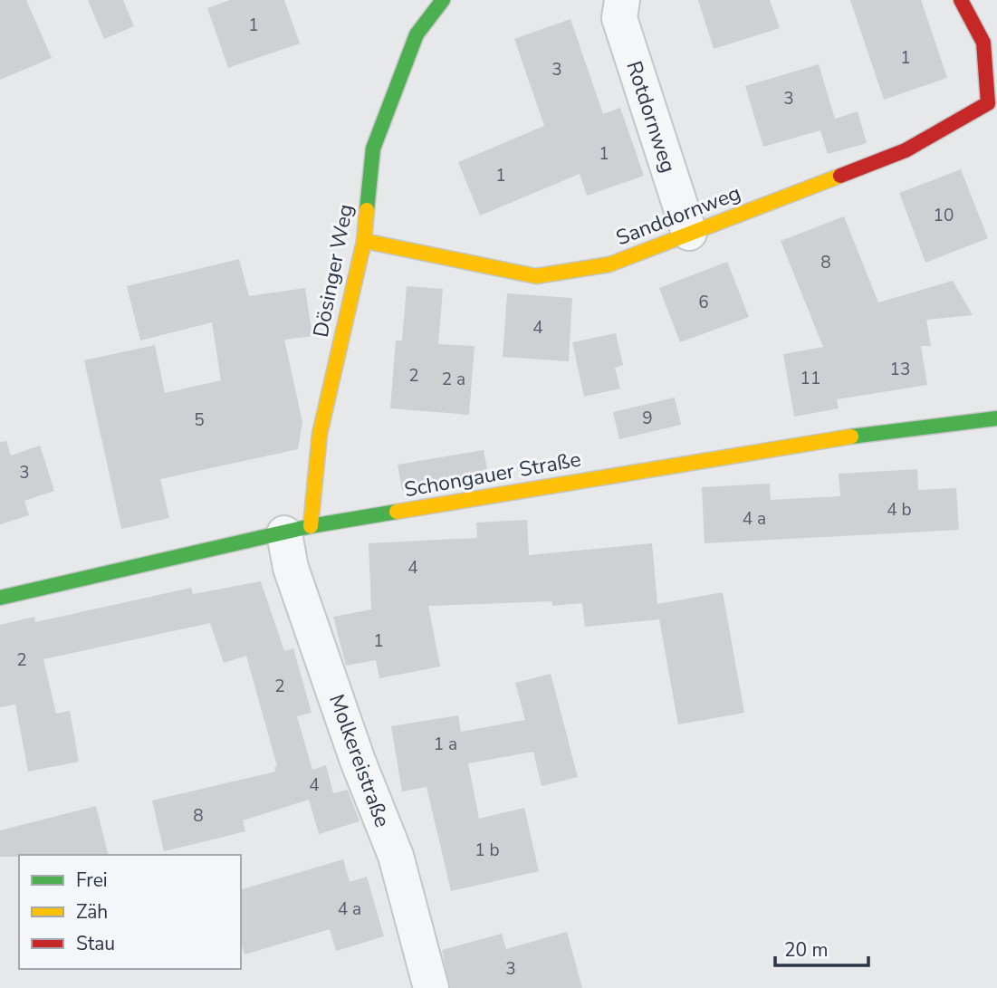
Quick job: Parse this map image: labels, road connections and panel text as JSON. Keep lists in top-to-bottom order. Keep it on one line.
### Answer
{"streets":{"street":["Rotdornweg","Sanddornweg","Dösinger Weg","Schongauer Straße","Molkereistraße"]},"crossings":[["Rotdornweg","Sanddornweg"],["Sanddornweg","Dösinger Weg"],["Dösinger Weg","Schongauer Straße"],["Dösinger Weg","Molkereistraße"],["Schongauer Straße","Molkereistraße"]],"house_numbers":["1","1","3","3","1","1","10","8","6","4","13","2","11","2 a","9","5","3","4 b","4 a","4","1","2","2","1 a","4","8","1 b","4 a","3"],"legend":["Frei","Zäh","Stau"],"scale_bar":"20 m"}
